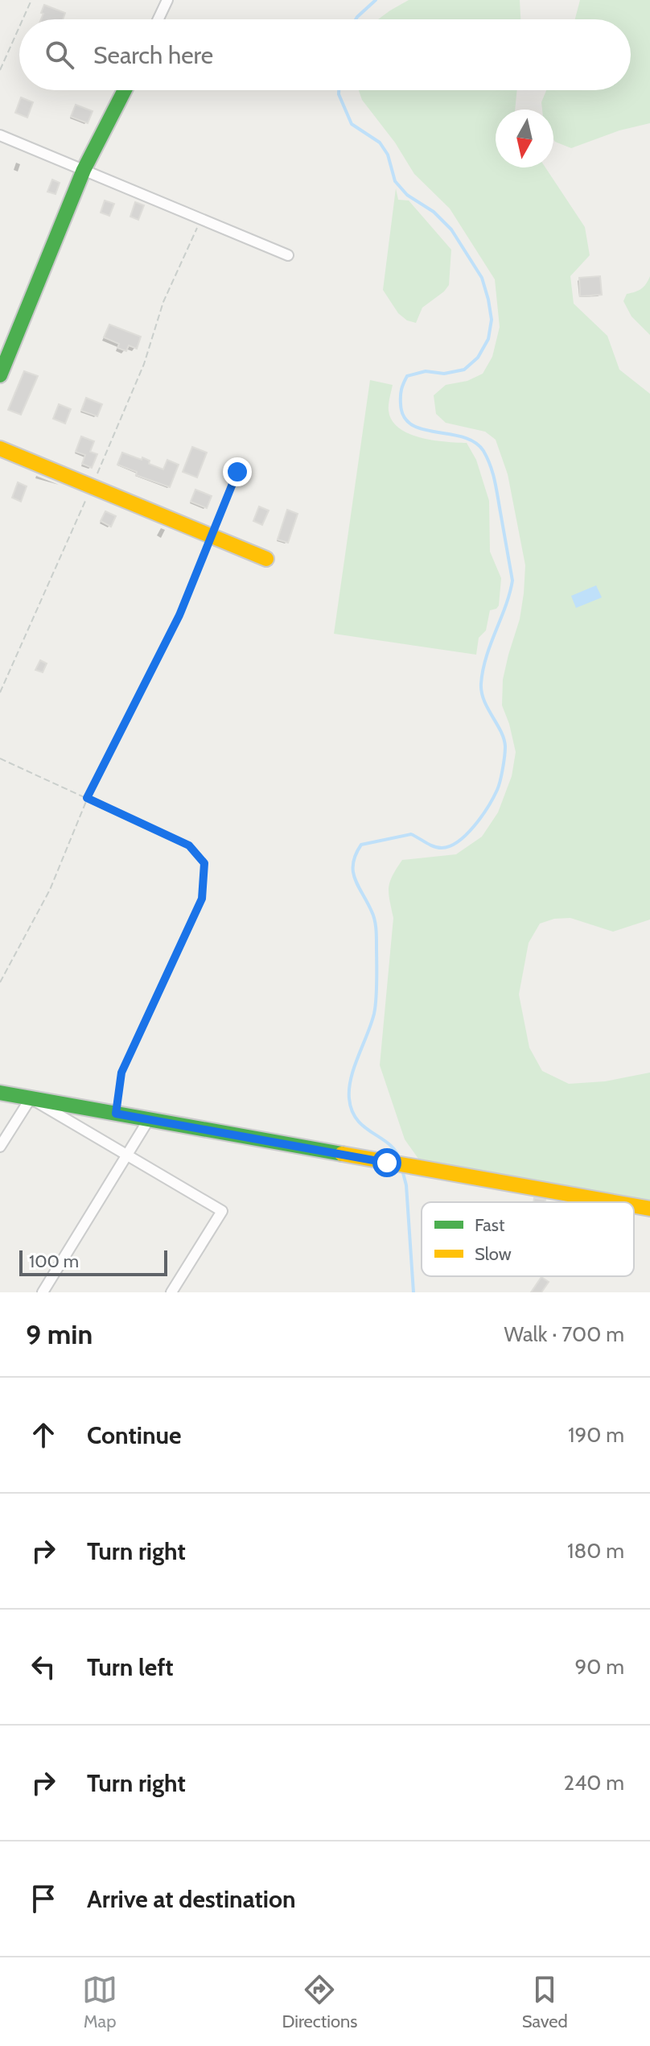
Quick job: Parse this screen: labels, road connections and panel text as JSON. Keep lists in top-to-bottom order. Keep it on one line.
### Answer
{"legend":["Fast","Slow"],"scale_bar":"100 m","north":"bottom","page":{"search":"Search here","scale":"100 m","heading":["9 min","Walk · 700 m"],"list":[["Continue","190 m"],["Turn right","180 m"],["Turn left","90 m"],["Turn right","240 m"],"Arrive at destination"],"nav":["Map","Directions","Saved"]}}
